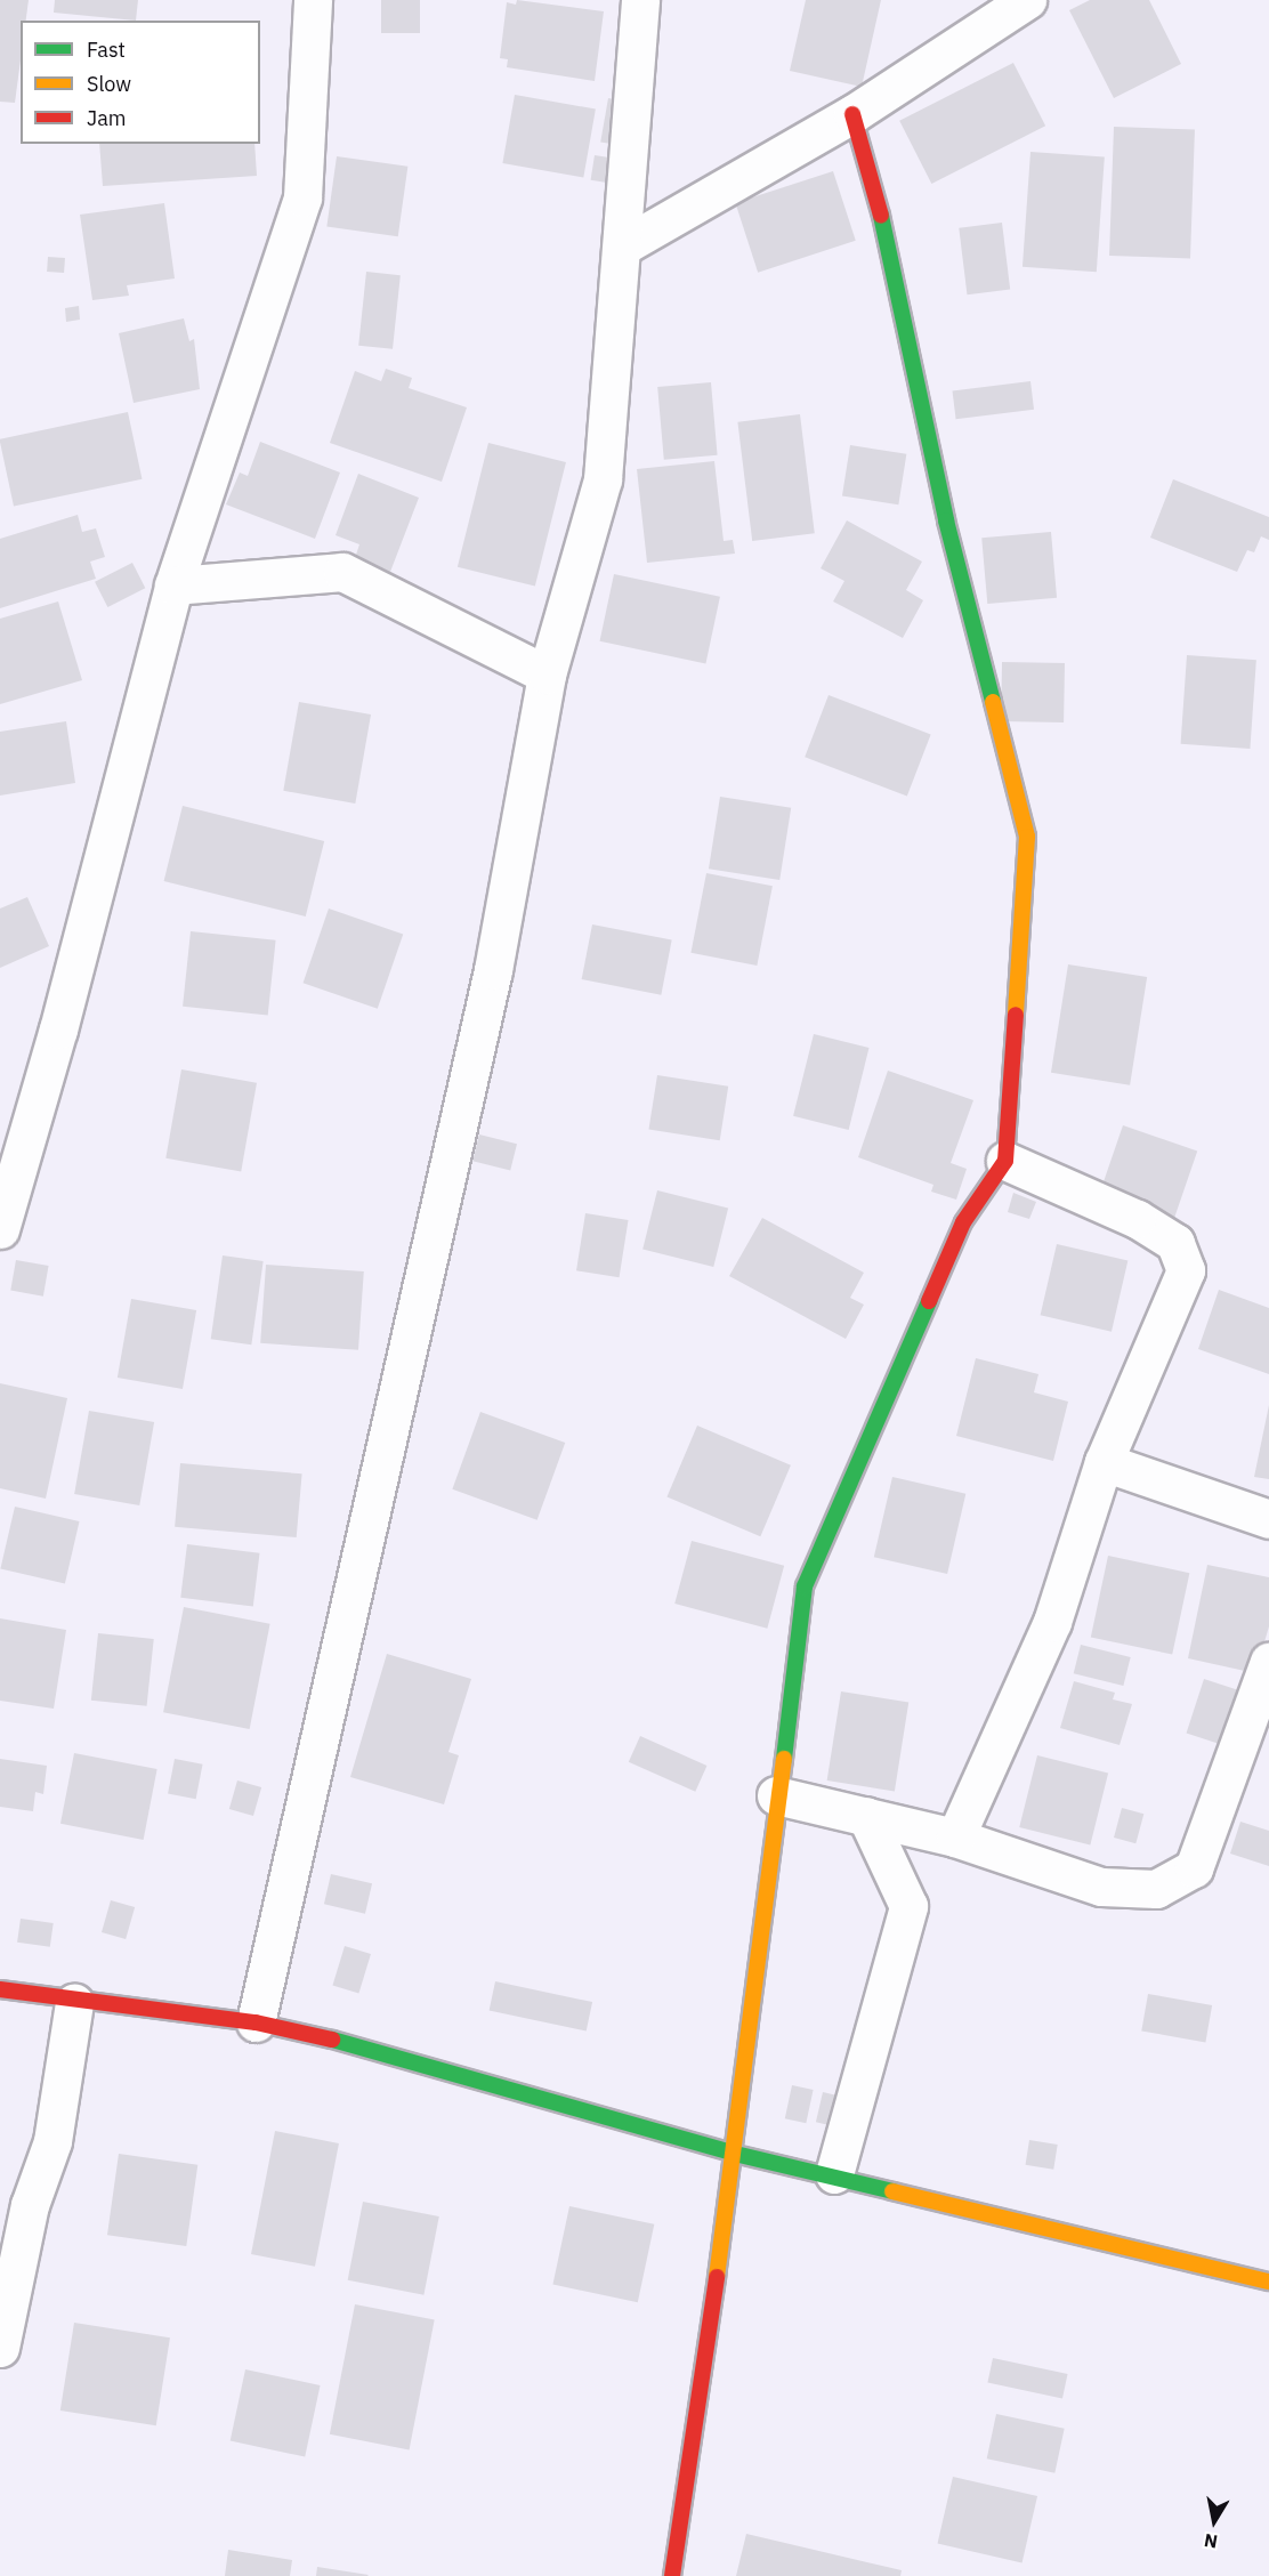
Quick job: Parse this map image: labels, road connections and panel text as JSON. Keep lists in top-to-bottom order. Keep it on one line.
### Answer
{"legend":["Fast","Slow","Jam"],"north":"bottom"}
